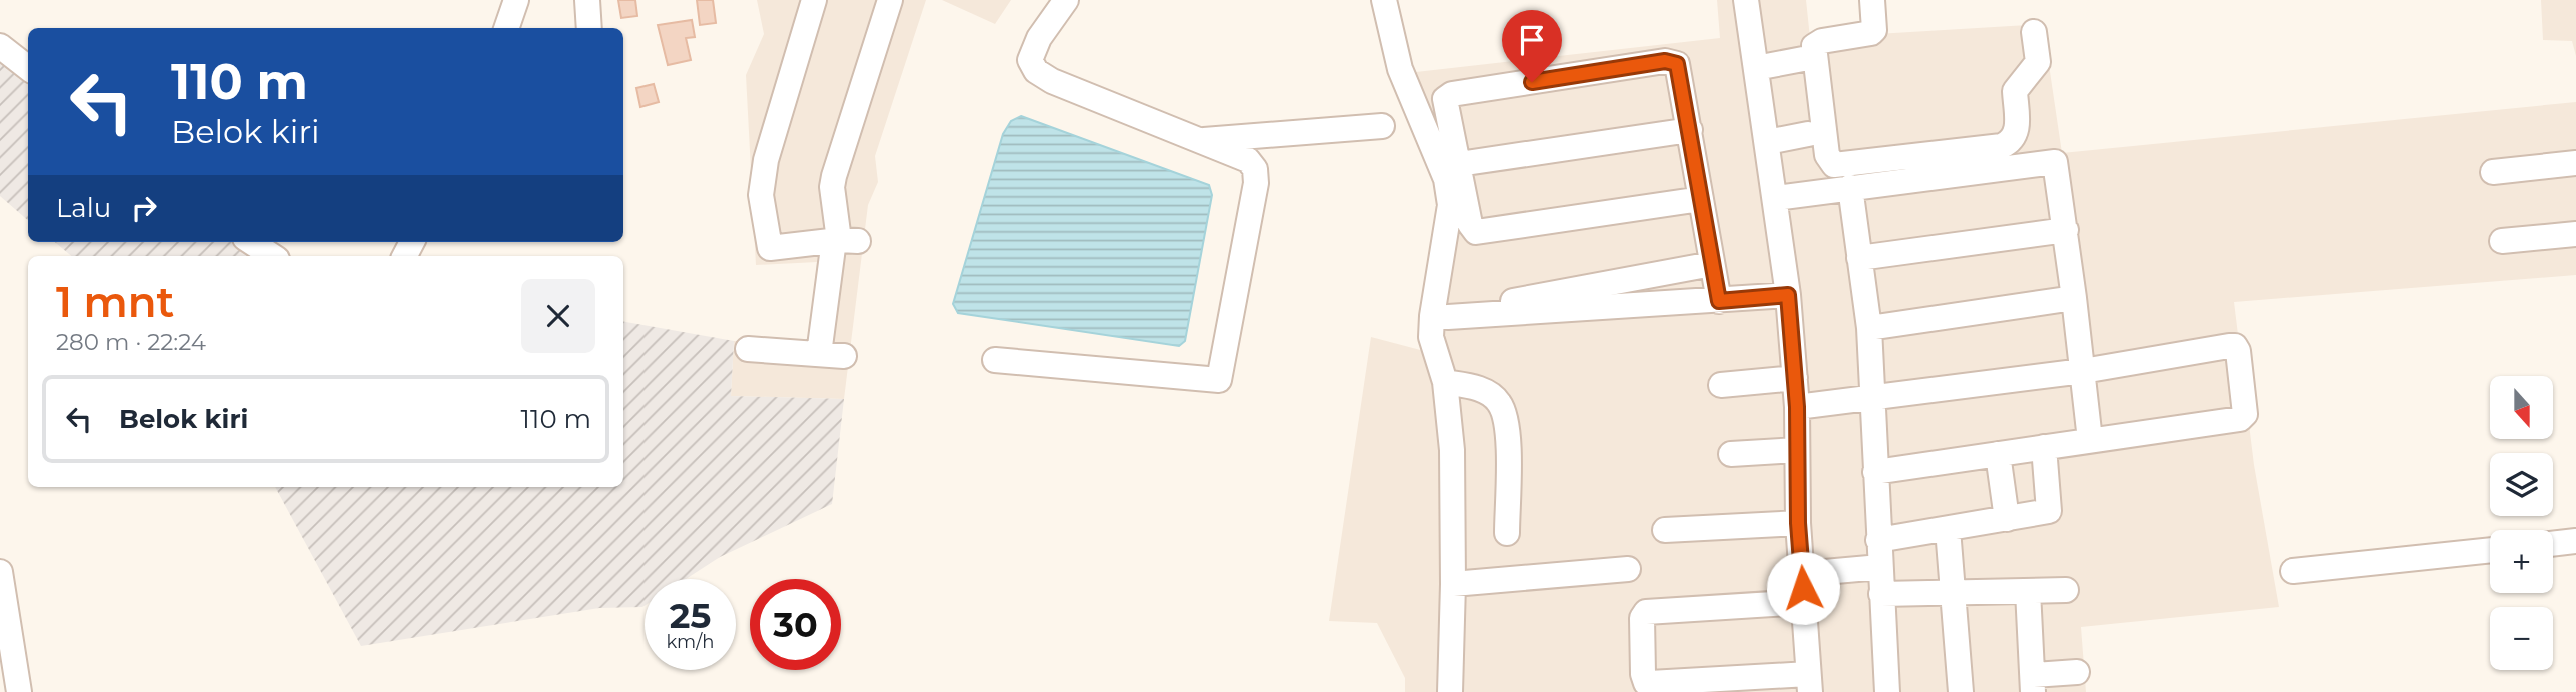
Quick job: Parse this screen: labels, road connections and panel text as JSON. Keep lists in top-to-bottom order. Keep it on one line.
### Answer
{"north":"bottom","page":{"turn":["110 m","Belok kiri"],"then":"Lalu","heading":["1 mnt","280 m · 22:24"],"list":[{"name":"Belok kiri","value":"110 m"}],"map_buttons":["+","−"],"speed":"25 km/h","limit":"30"}}
